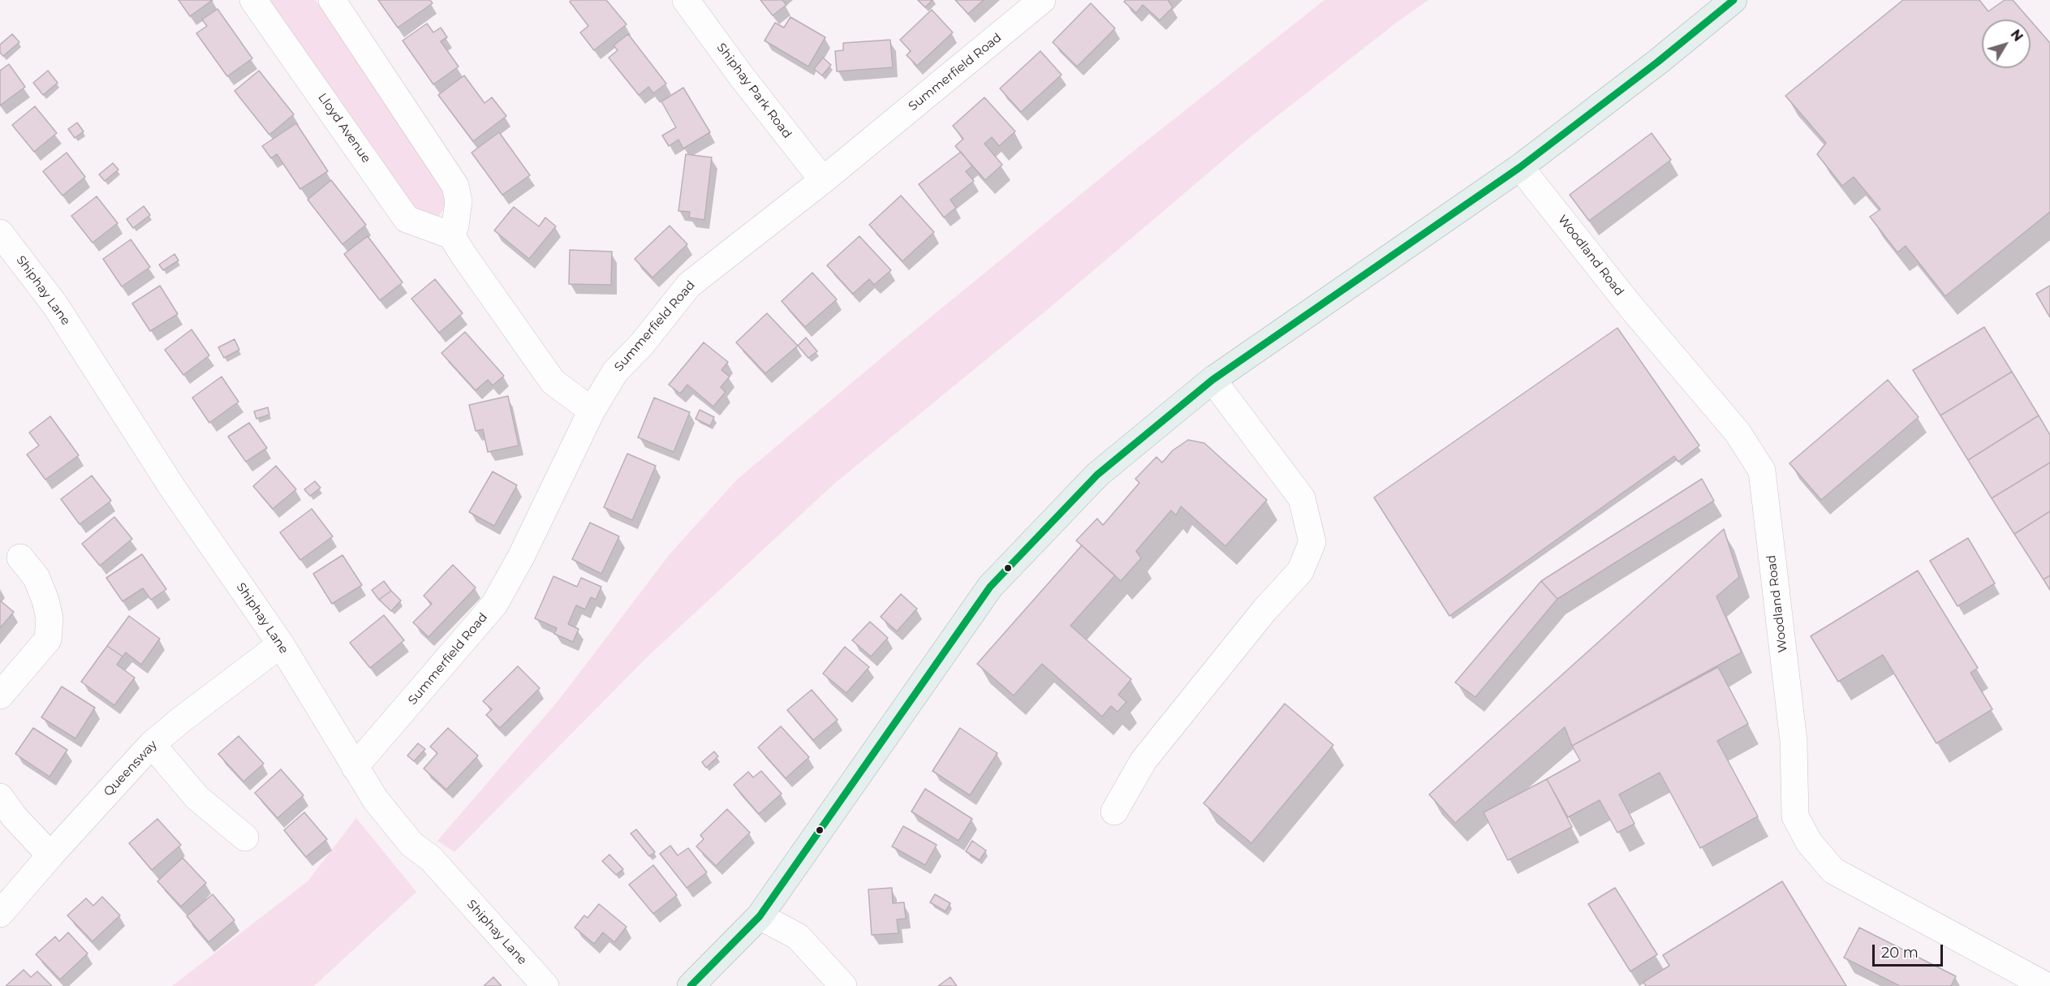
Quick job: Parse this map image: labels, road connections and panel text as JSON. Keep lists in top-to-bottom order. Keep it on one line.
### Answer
{"streets":{"street":["Summerfield Road","Shiphay Park Road","Lloyd Avenue","Woodland Road","Shiphay Lane","Queensway"]},"crossings":[["Summerfield Road","Shiphay Park Road"],["Summerfield Road","Shiphay Lane"],["Shiphay Lane","Queensway"]],"scale_bar":"20 m","north":"top right"}
